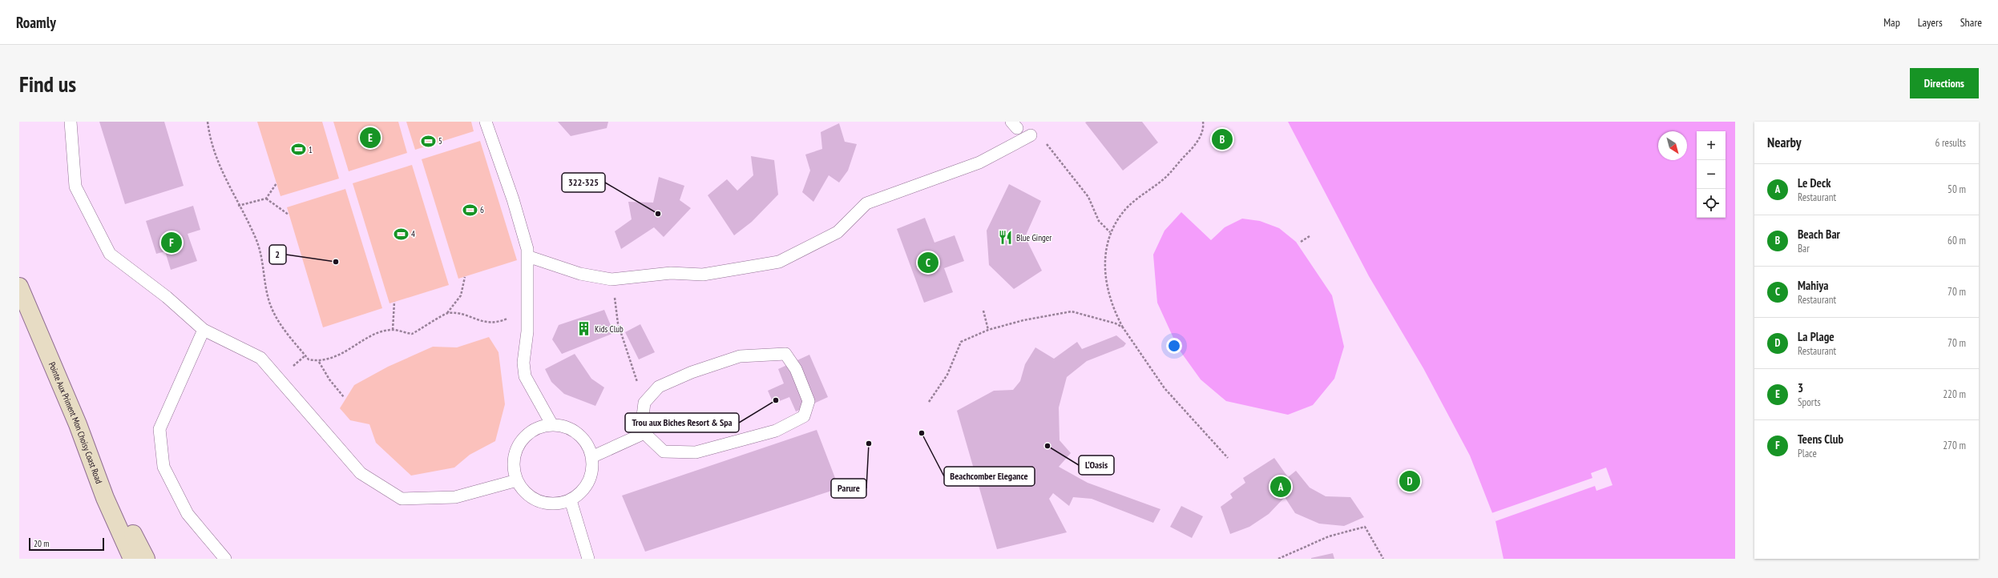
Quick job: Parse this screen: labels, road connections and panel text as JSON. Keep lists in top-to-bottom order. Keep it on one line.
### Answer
{"streets":{"main road":["Pointe Aux Priment Mon Choisy Coast Road"]},"places":{"sports":["5","1","6","4"],"other":["322-325","2","Trou aux Biches Resort & Spa","Beachcomber Elegance","Parure","L‘Oasis"],"restaurant":["Blue Ginger"],"building":["Kids Club"]},"scale_bar":"20 m","north":"bottom right","page":{"header":"Roamly","nav":["Map","Layers","Share"],"buttons":"Directions","title":"Find us","heading":["Nearby","6 results"],"pins":["E","B","F","C","D","A"],"map_buttons":["+","−"],"list":[{"mark":"A","name":"Le Deck","note":"Restaurant","value":"50 m"},{"mark":"B","name":"Beach Bar","note":"Bar","value":"60 m"},{"mark":"C","name":"Mahiya","note":"Restaurant","value":"70 m"},{"mark":"D","name":"La Plage","note":"Restaurant","value":"70 m"},{"mark":"E","name":"3","note":"Sports","value":"220 m"},{"mark":"F","name":"Teens Club","note":"Place","value":"270 m"}],"scale":"20 m"}}
